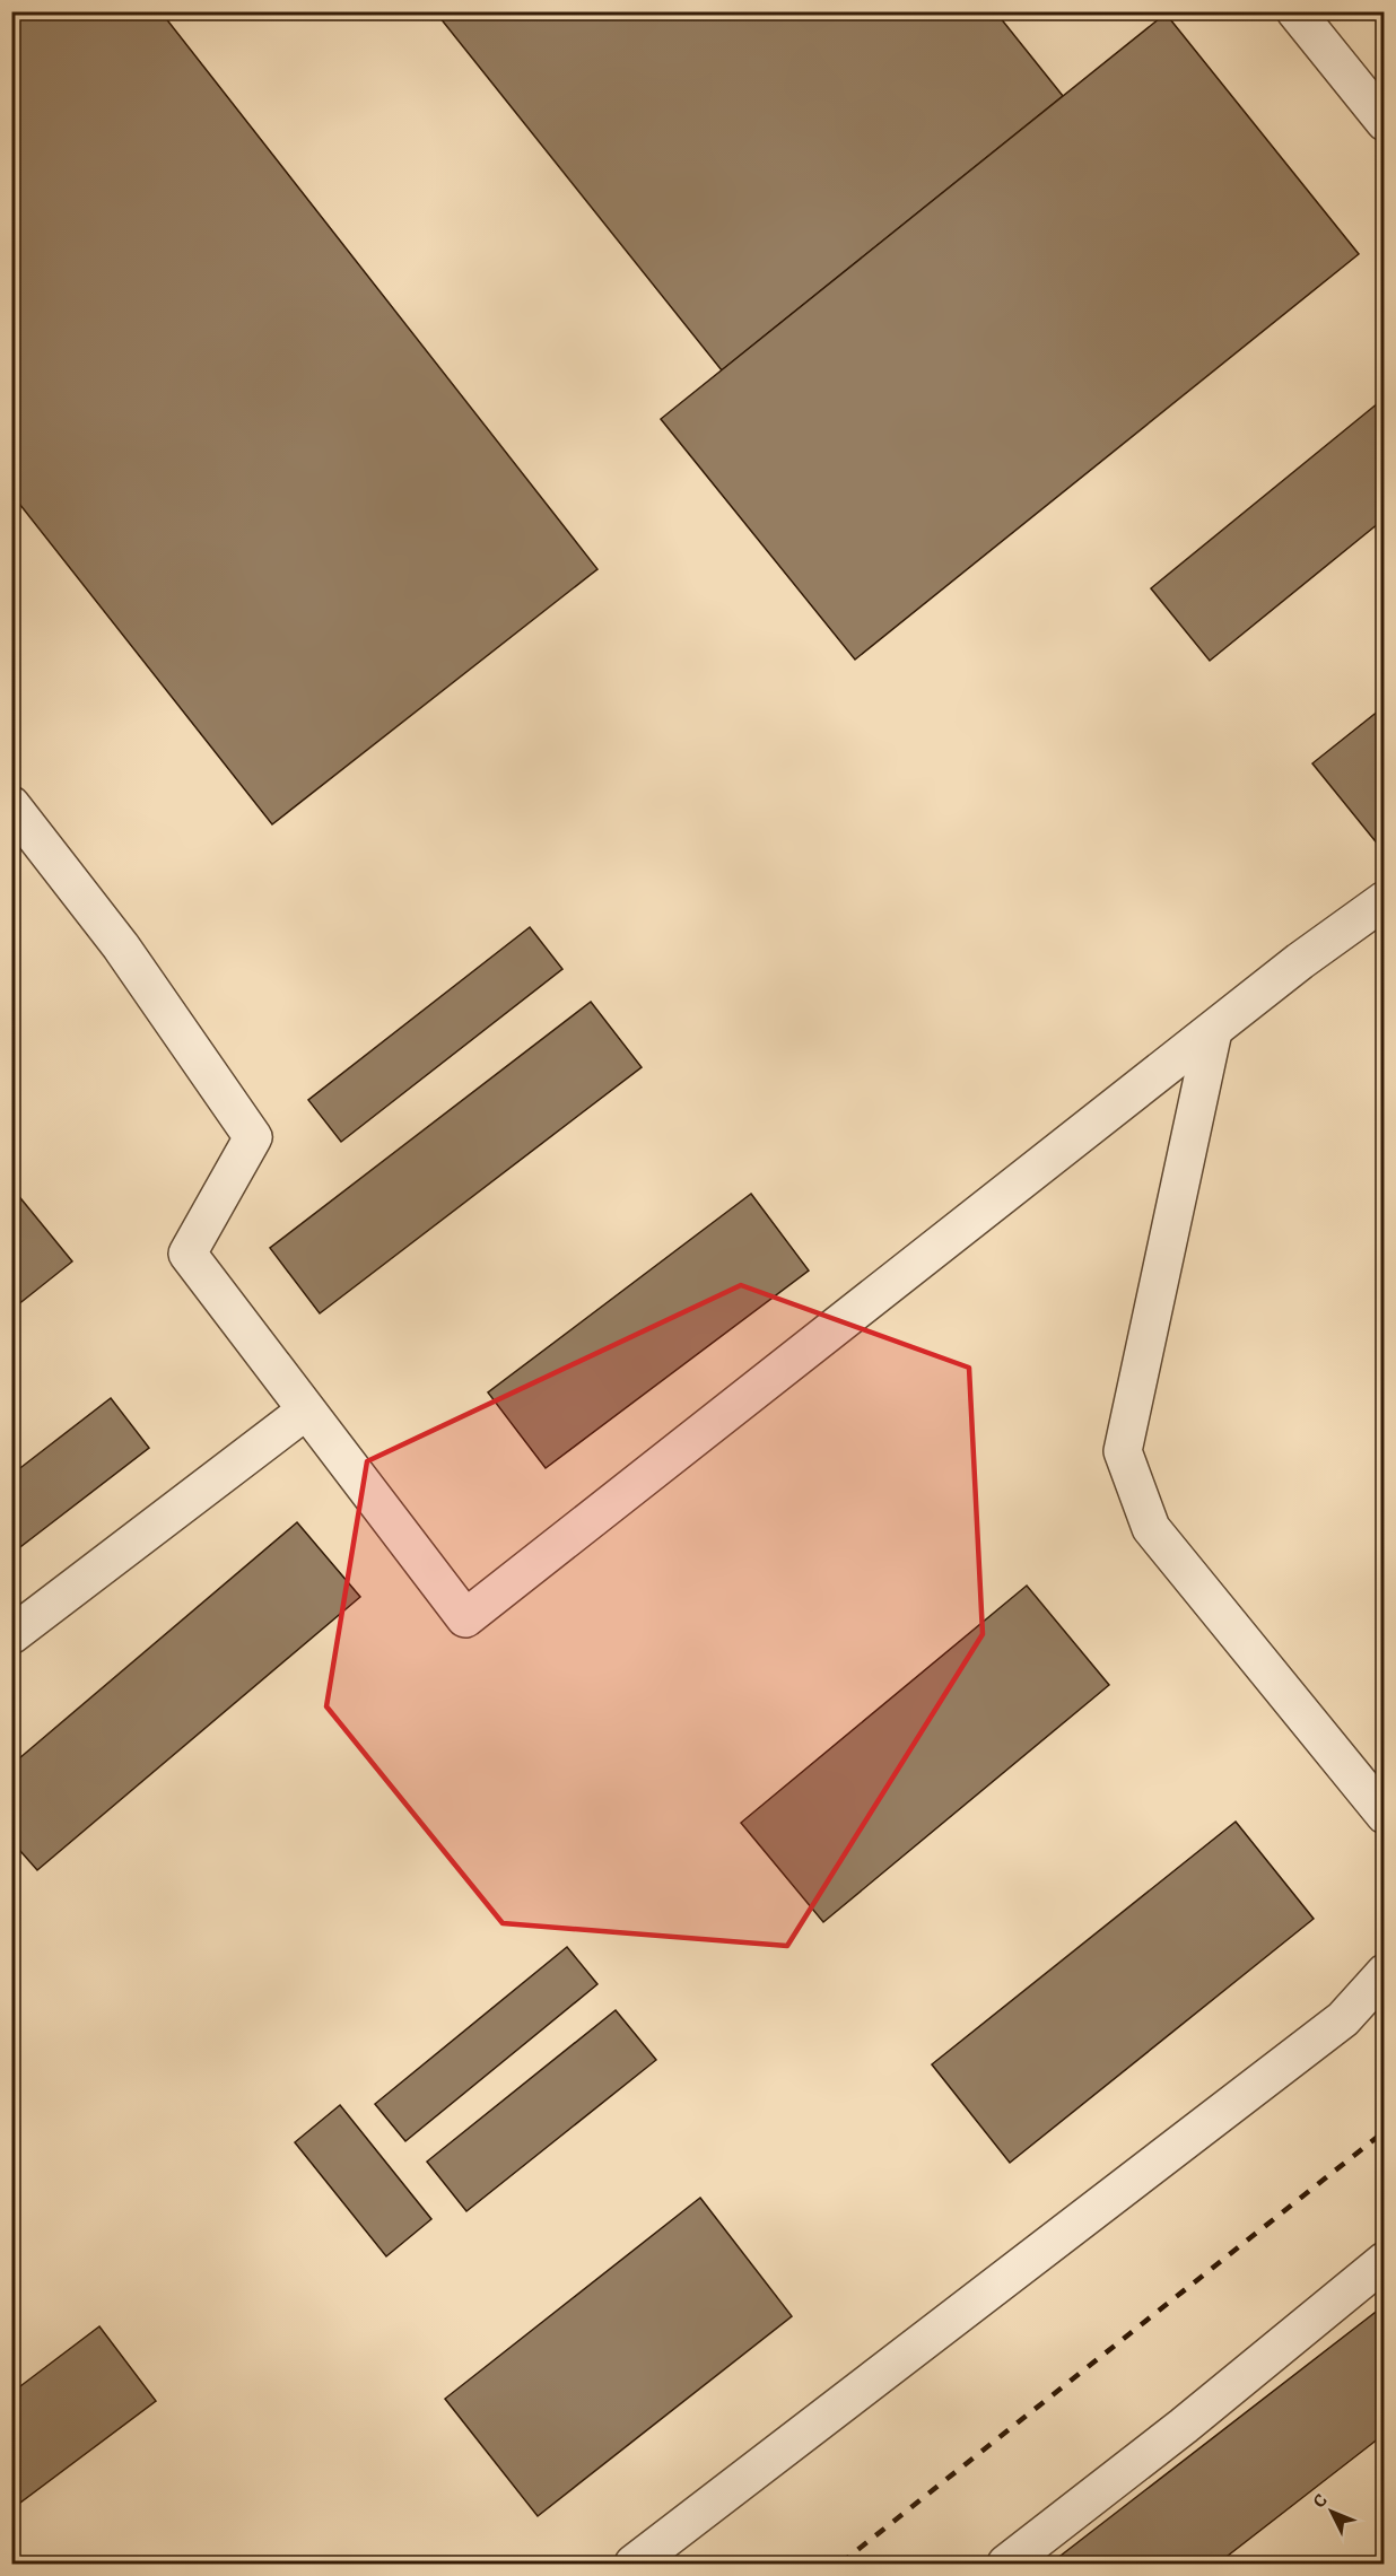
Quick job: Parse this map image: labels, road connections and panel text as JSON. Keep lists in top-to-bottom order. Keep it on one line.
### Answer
{"north":"top left"}
